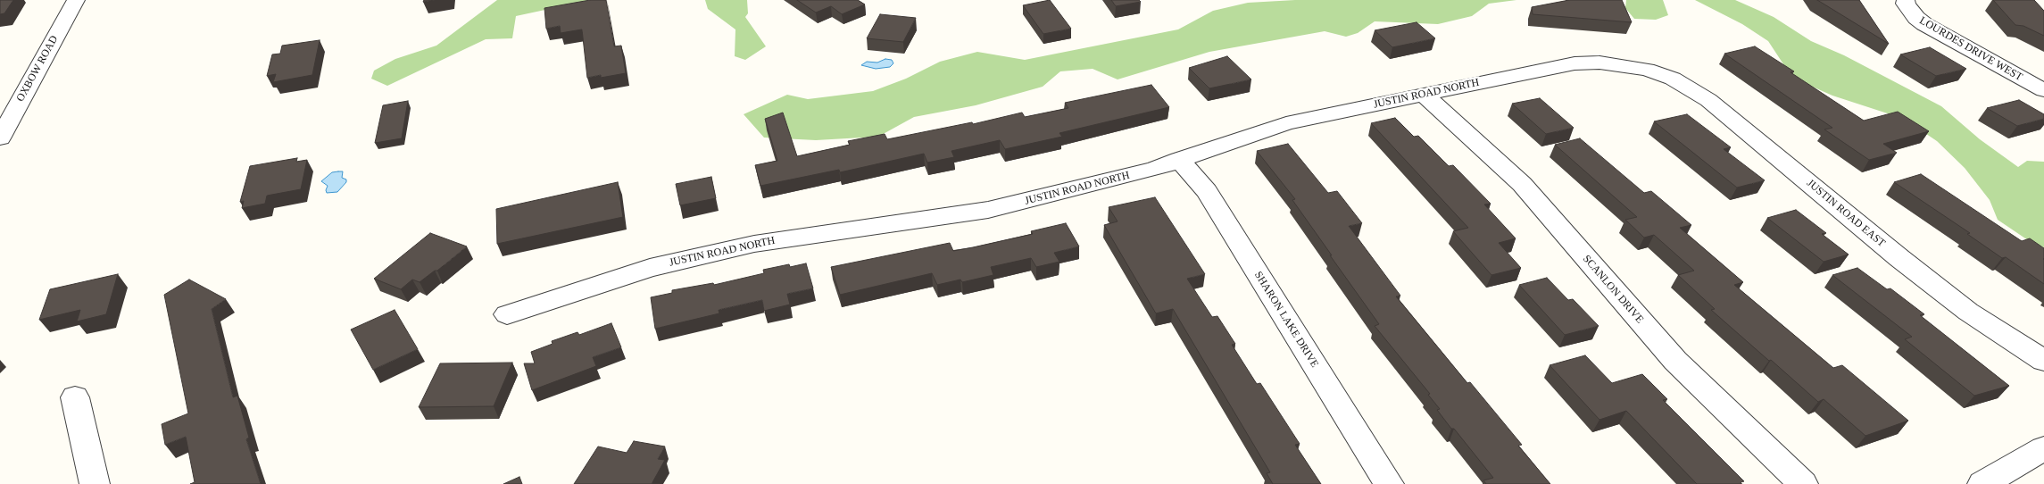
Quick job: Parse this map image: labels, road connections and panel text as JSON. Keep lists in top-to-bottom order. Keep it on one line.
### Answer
{"streets":{"street":["LOURDES DRIVE WEST","OXBOW ROAD","JUSTIN ROAD NORTH","JUSTIN ROAD EAST","SCANLON DRIVE","SHARON LAKE DRIVE"]},"crossings":[["JUSTIN ROAD NORTH","JUSTIN ROAD EAST"],["JUSTIN ROAD NORTH","SCANLON DRIVE"],["JUSTIN ROAD NORTH","SHARON LAKE DRIVE"]]}
